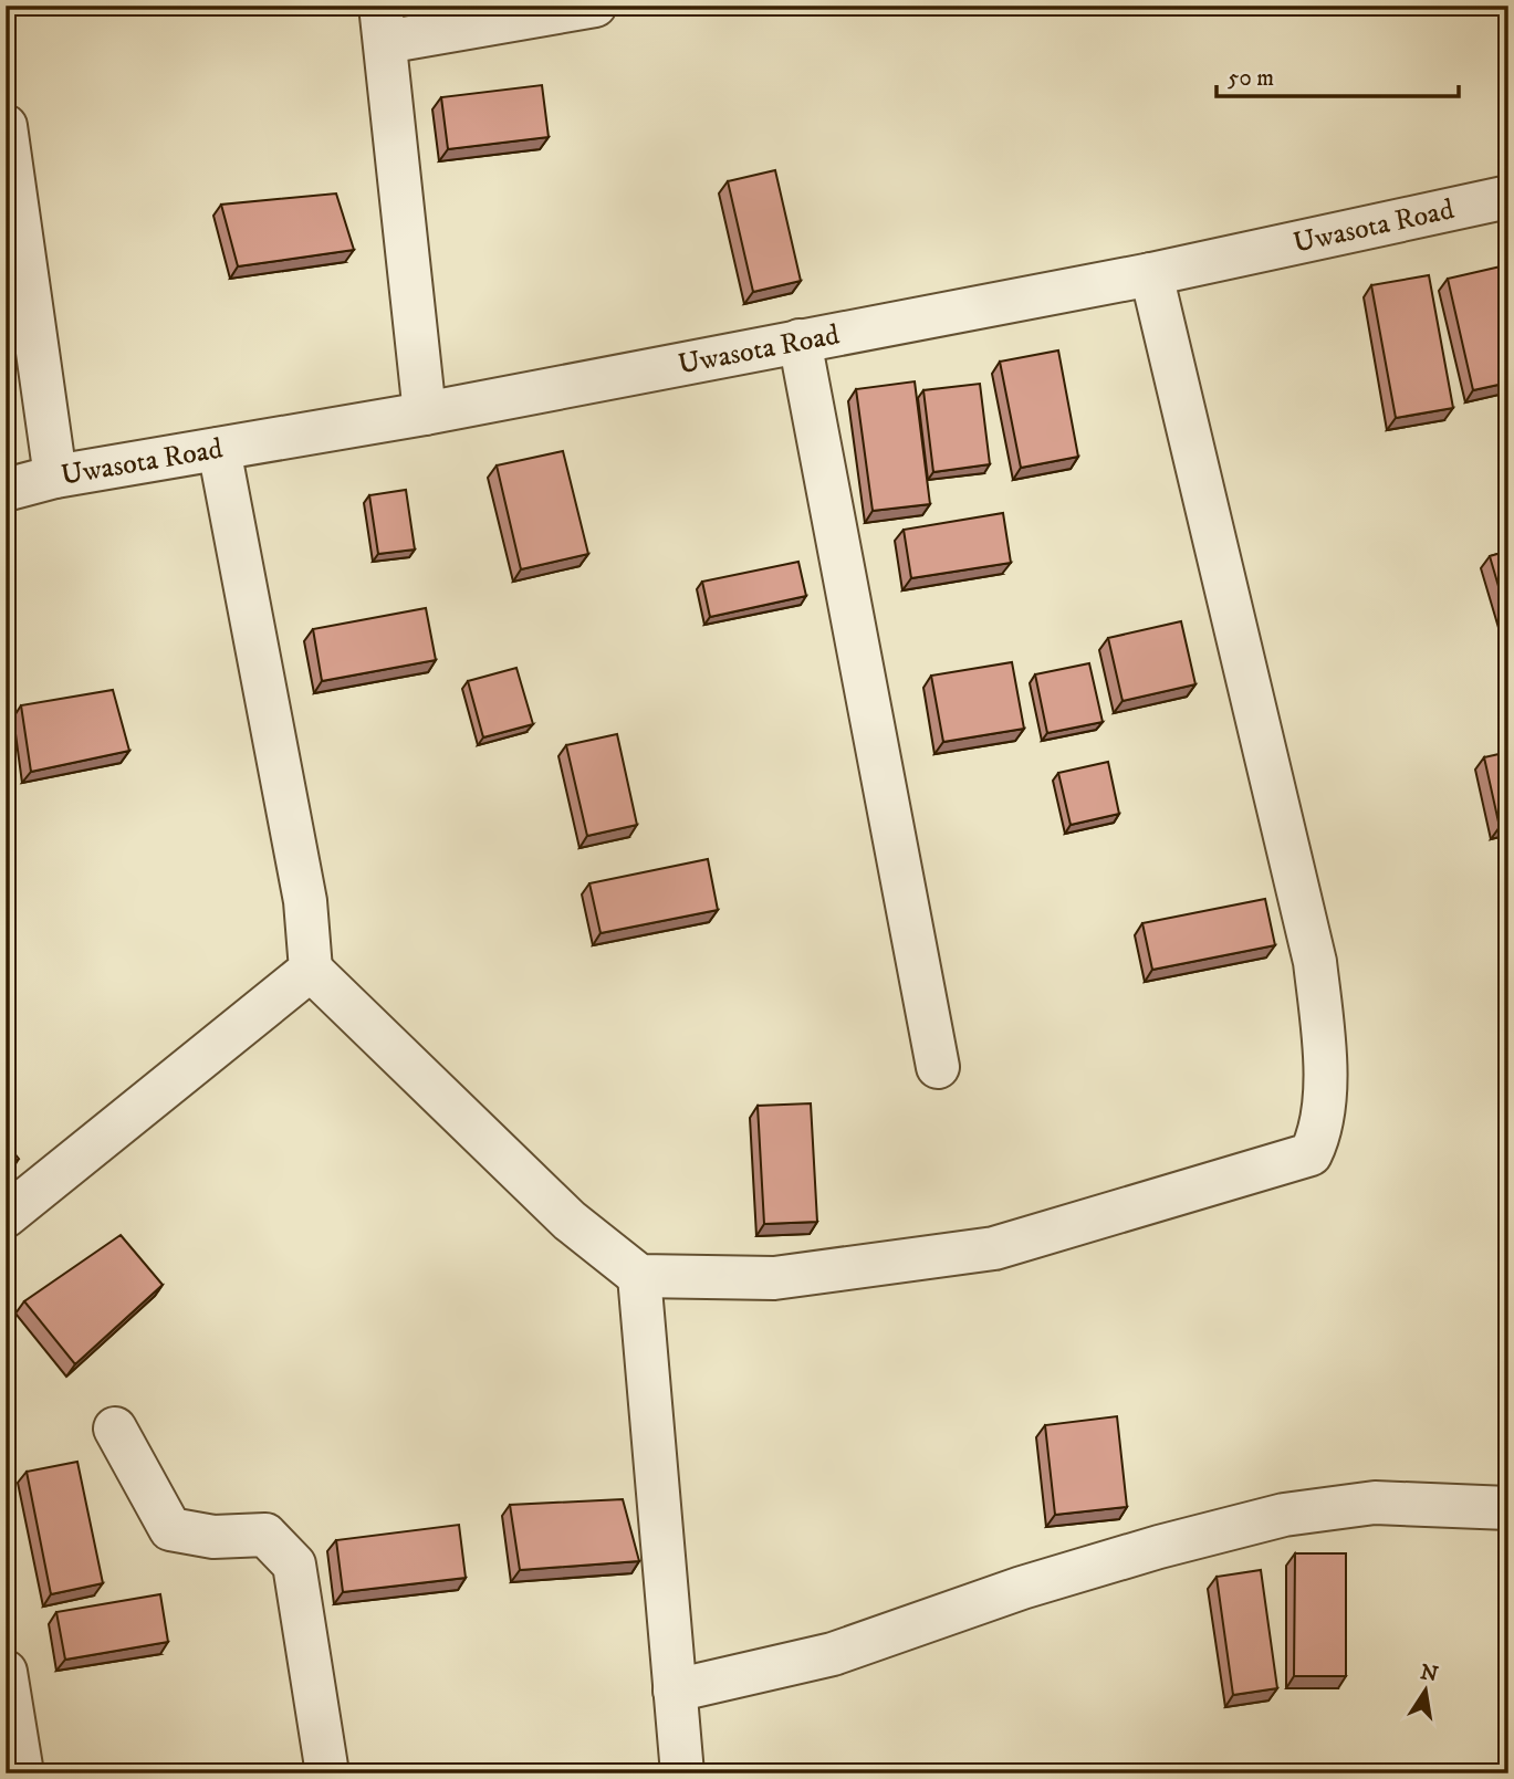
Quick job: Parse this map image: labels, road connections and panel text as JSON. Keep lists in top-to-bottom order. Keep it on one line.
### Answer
{"streets":{"street":["Uwasota Road"]},"scale_bar":"50 m","north":"top"}
